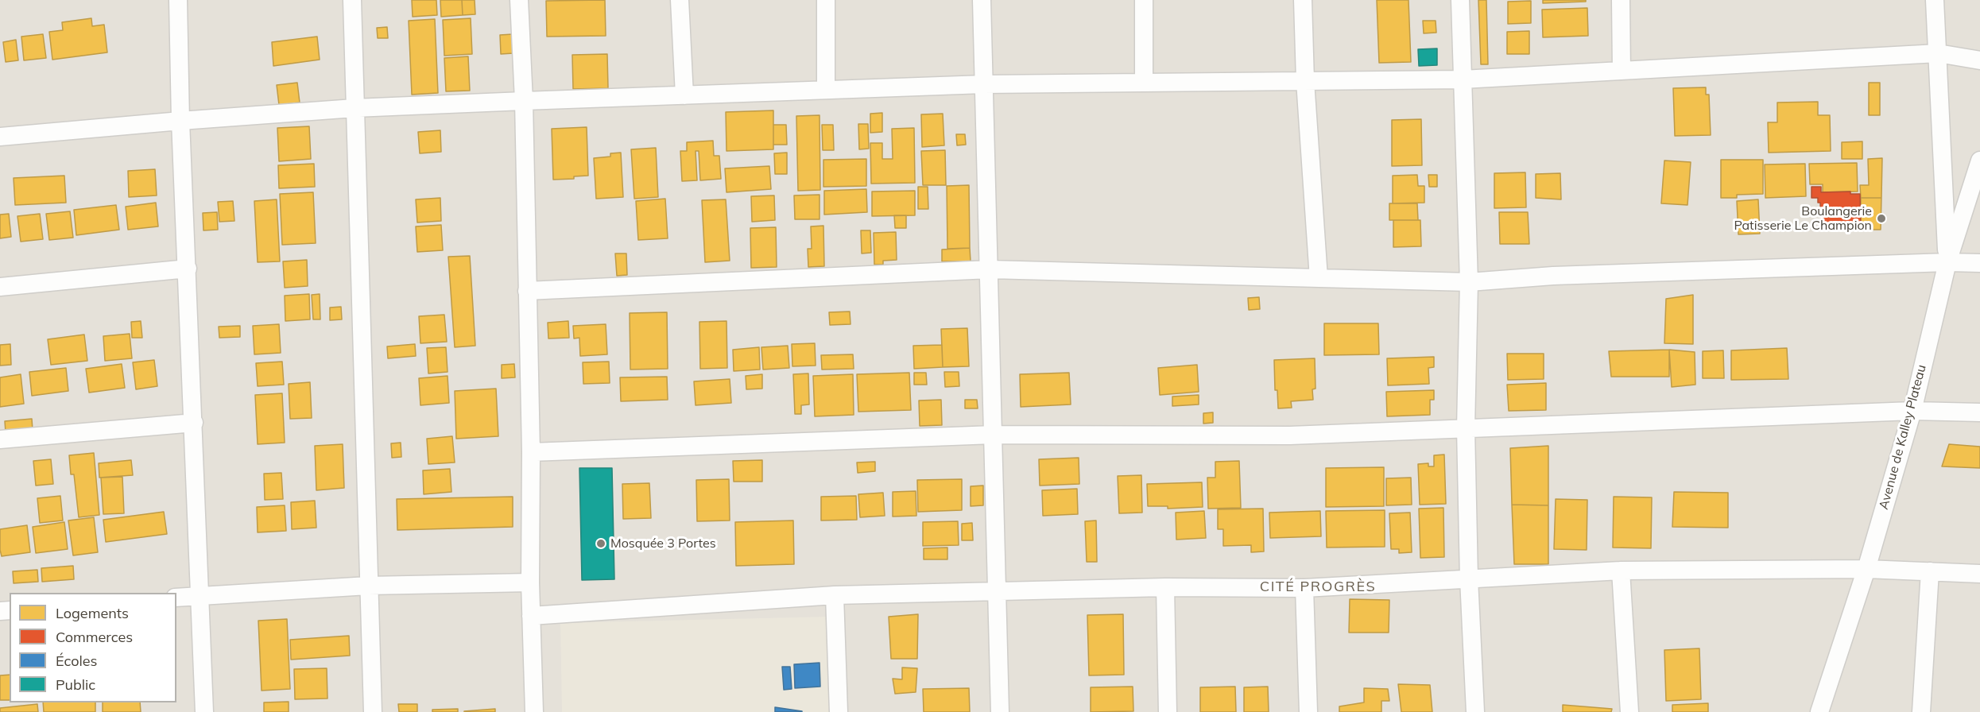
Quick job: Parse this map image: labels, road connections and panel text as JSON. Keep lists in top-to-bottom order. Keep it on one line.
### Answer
{"streets":{"street":["Avenue de Kalley Plateau"]},"districts":["CITÉ PROGRÈS"],"places":["Boulangerie Patisserie Le Champion","Mosquée 3 Portes"],"legend":["Logements","Commerces","Écoles","Public"]}
